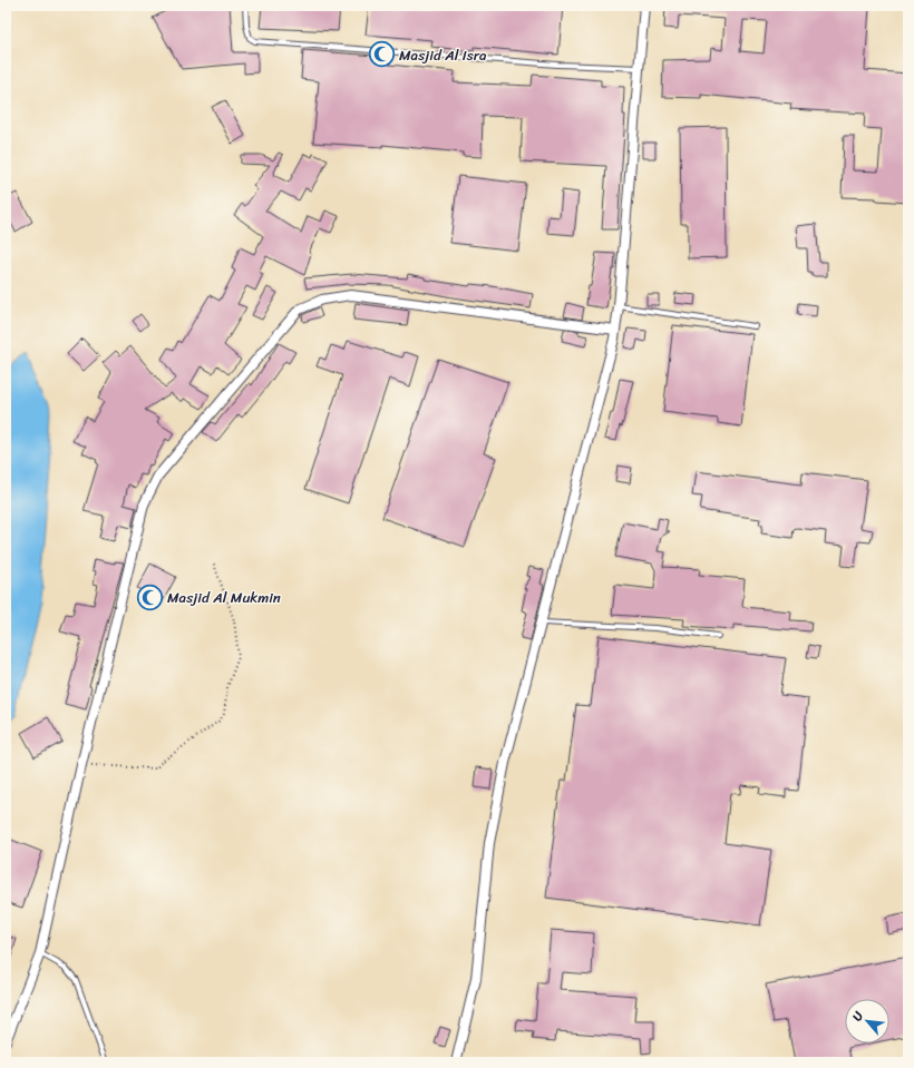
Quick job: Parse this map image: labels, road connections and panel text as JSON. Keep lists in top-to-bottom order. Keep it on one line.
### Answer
{"places":{"mosque":["Masjid Al Isra","Masjid Al Mukmin"]},"north":"top left"}
